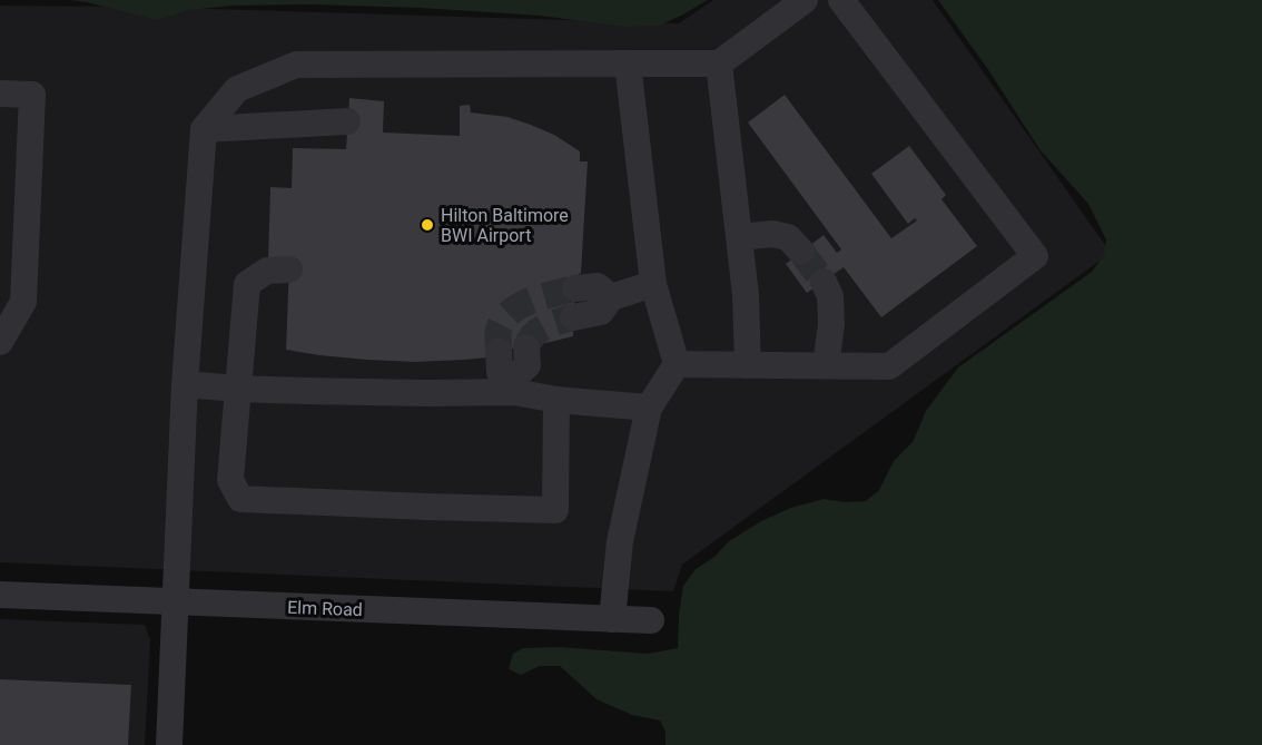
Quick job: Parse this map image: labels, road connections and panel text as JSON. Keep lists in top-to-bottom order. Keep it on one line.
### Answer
{"streets":{"street":["Elm Road"]},"places":["Hilton Baltimore BWI Airport"]}
